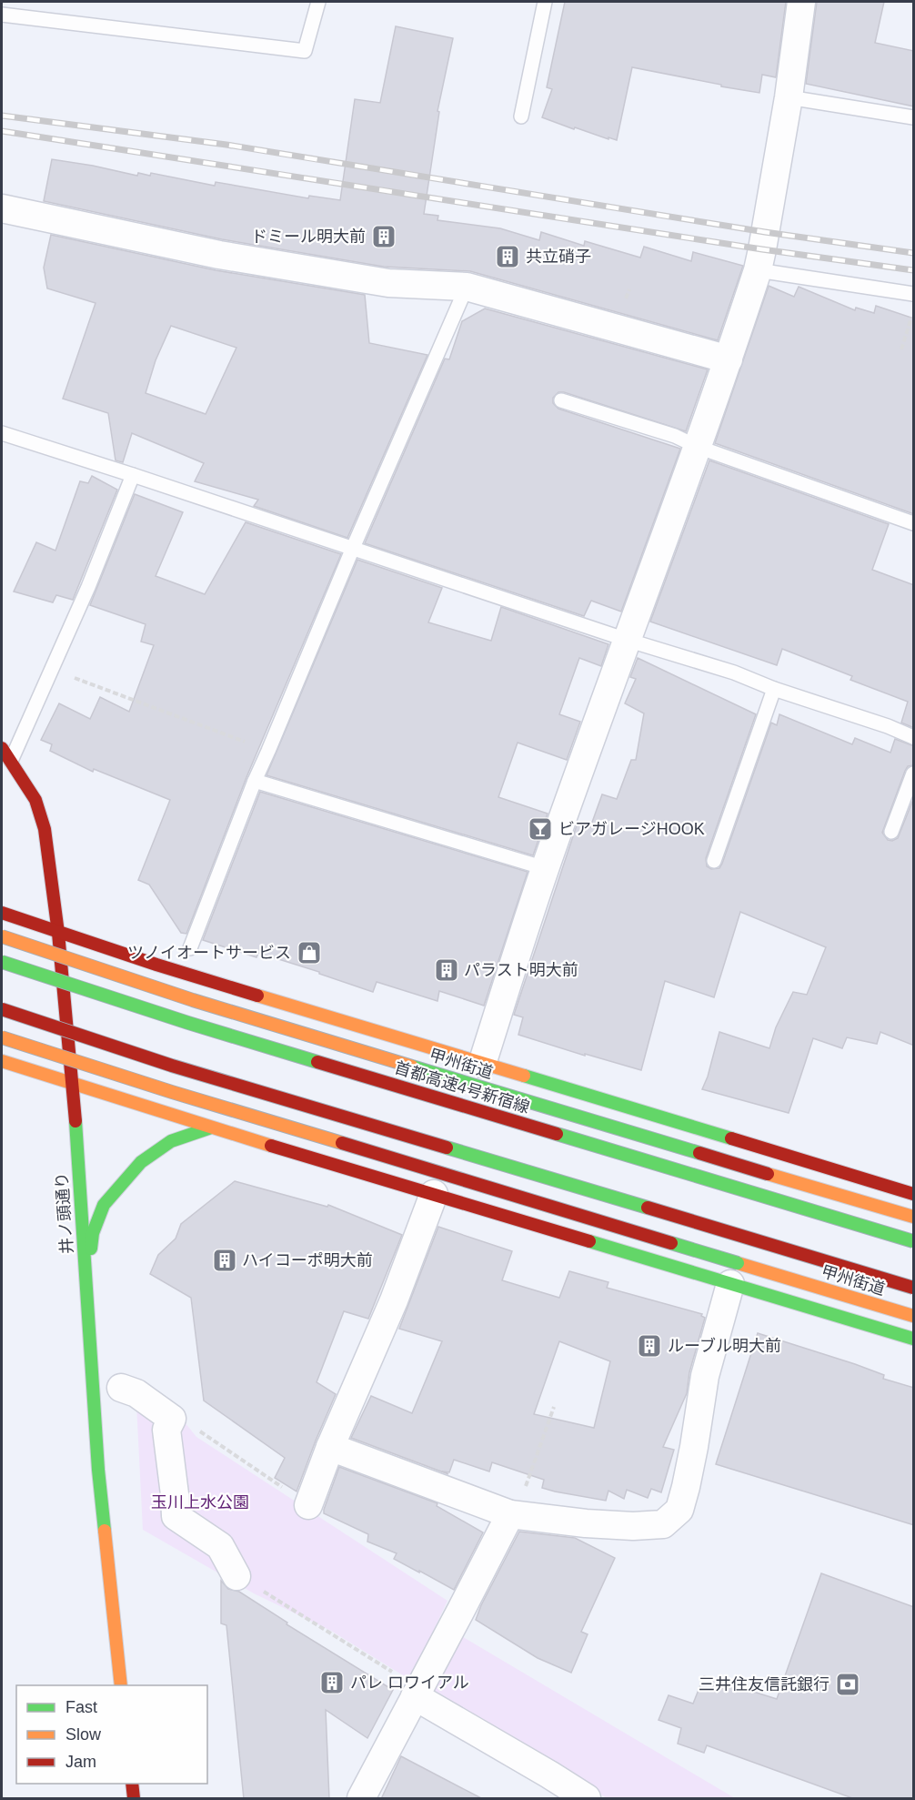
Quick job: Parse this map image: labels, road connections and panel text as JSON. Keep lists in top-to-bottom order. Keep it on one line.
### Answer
{"streets":{"main road":["甲州街道","首都高速4号新宿線","井ノ頭通り"]},"parks":["玉川上水公園"],"places":{"building":["ドミール明大前","共立硝子","パラスト明大前","ハイコーポ明大前","ルーブル明大前","パレ ロワイアル"],"bar":["ビアガレージHOOK"],"shop":["ツノイオートサービス"],"bank":["三井住友信託銀行"]},"legend":["Fast","Slow","Jam"]}
